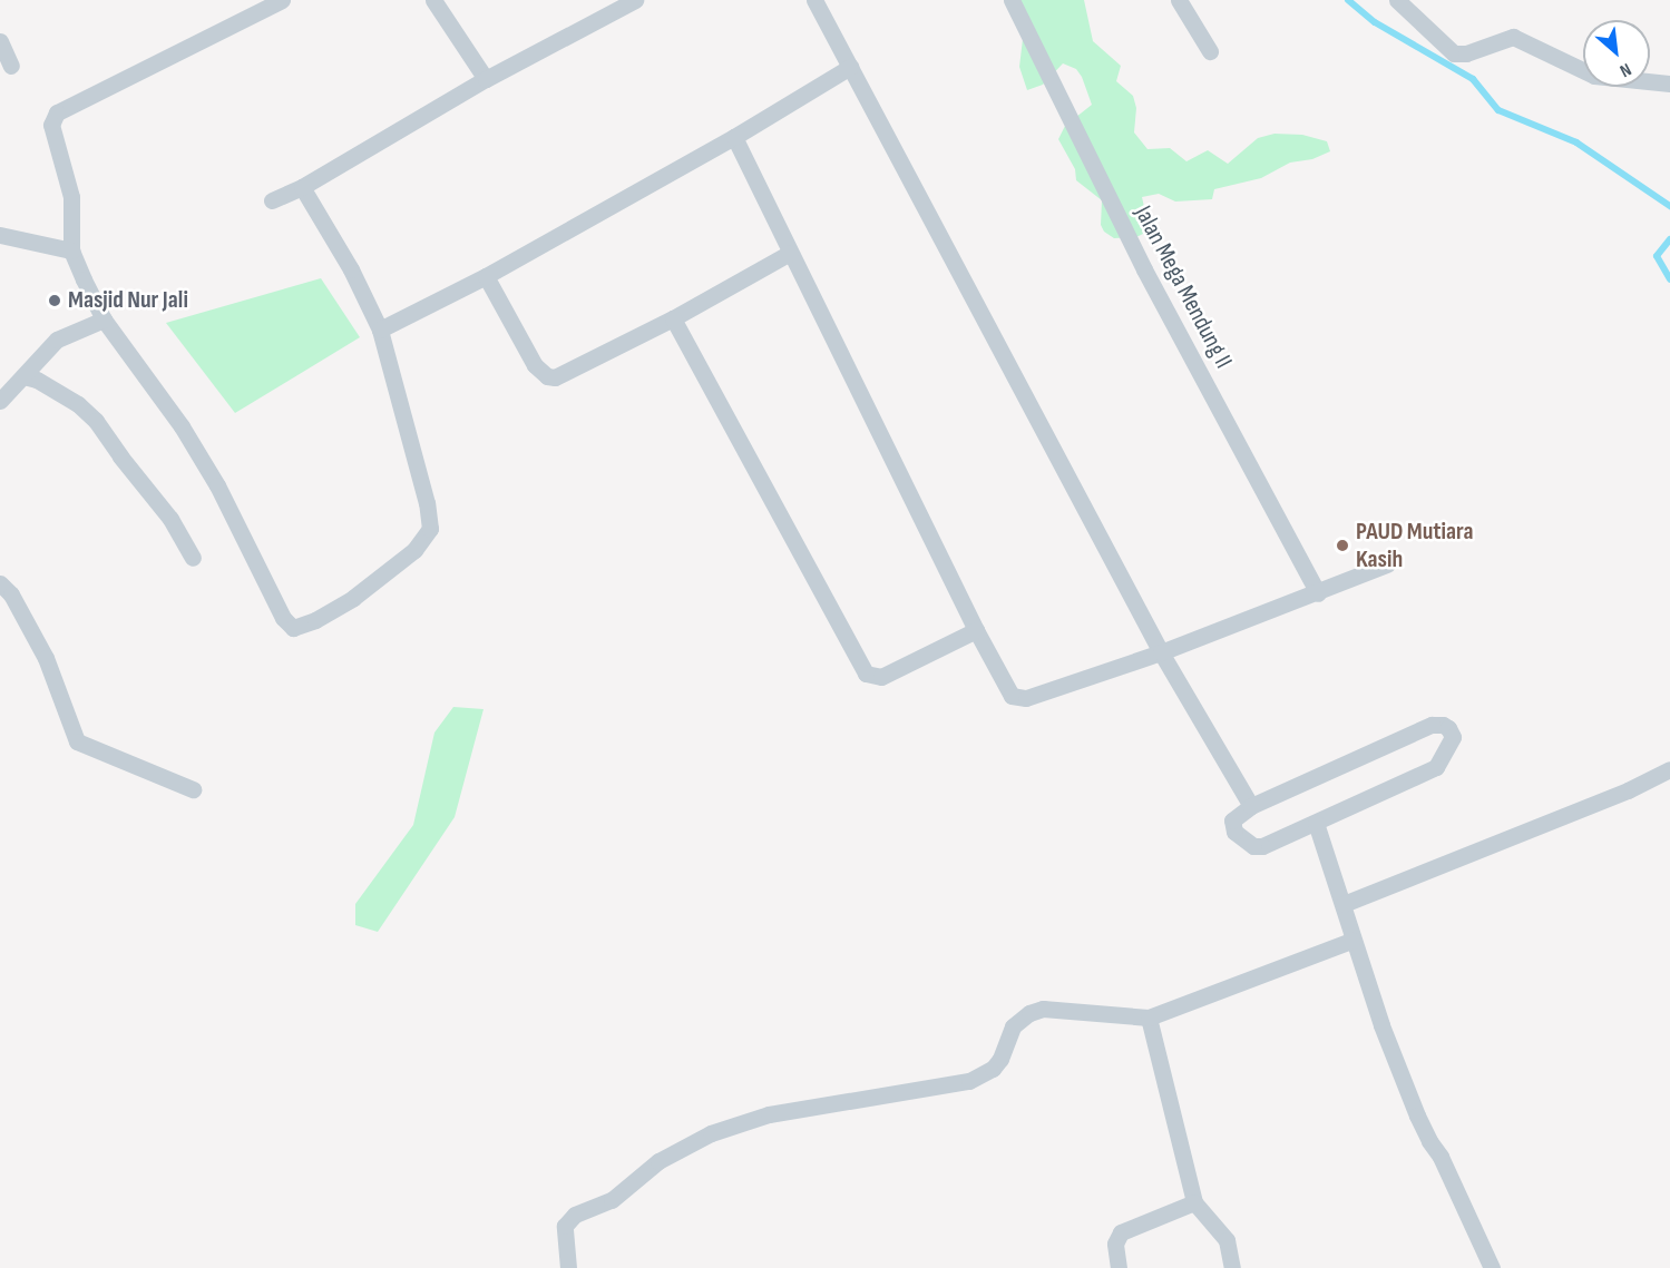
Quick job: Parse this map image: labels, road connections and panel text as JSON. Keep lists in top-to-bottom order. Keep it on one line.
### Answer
{"streets":{"street":["Jalan Mega Mendung II"]},"places":["Masjid Nur Jali","PAUD Mutiara Kasih"],"north":"bottom right"}
